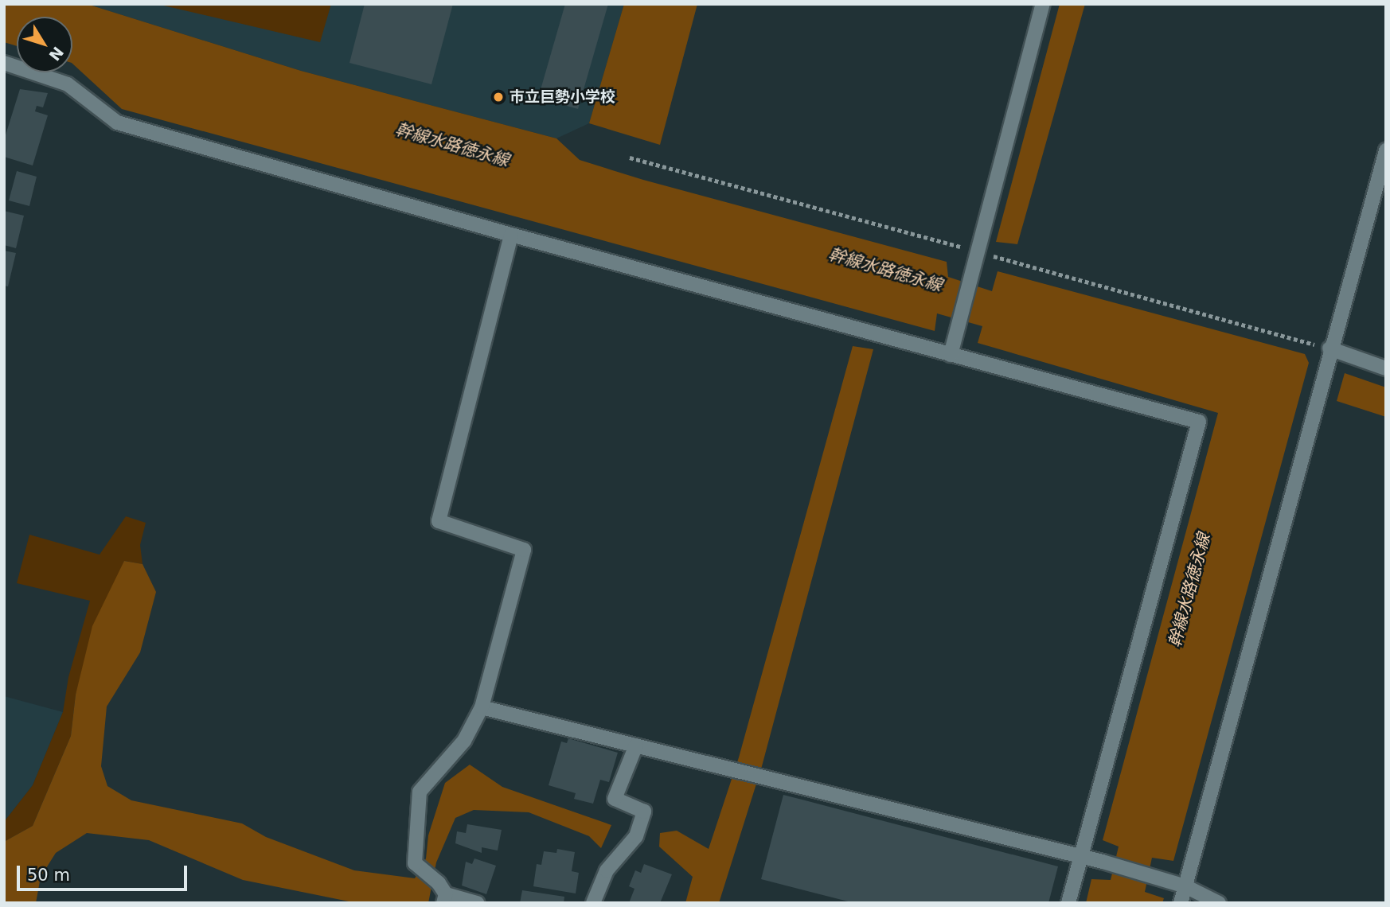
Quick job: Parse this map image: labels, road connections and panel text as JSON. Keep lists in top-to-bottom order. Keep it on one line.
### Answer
{"water":["幹線水路徳永線"],"places":["市立巨勢小学校"],"scale_bar":"50 m","north":"bottom right"}
